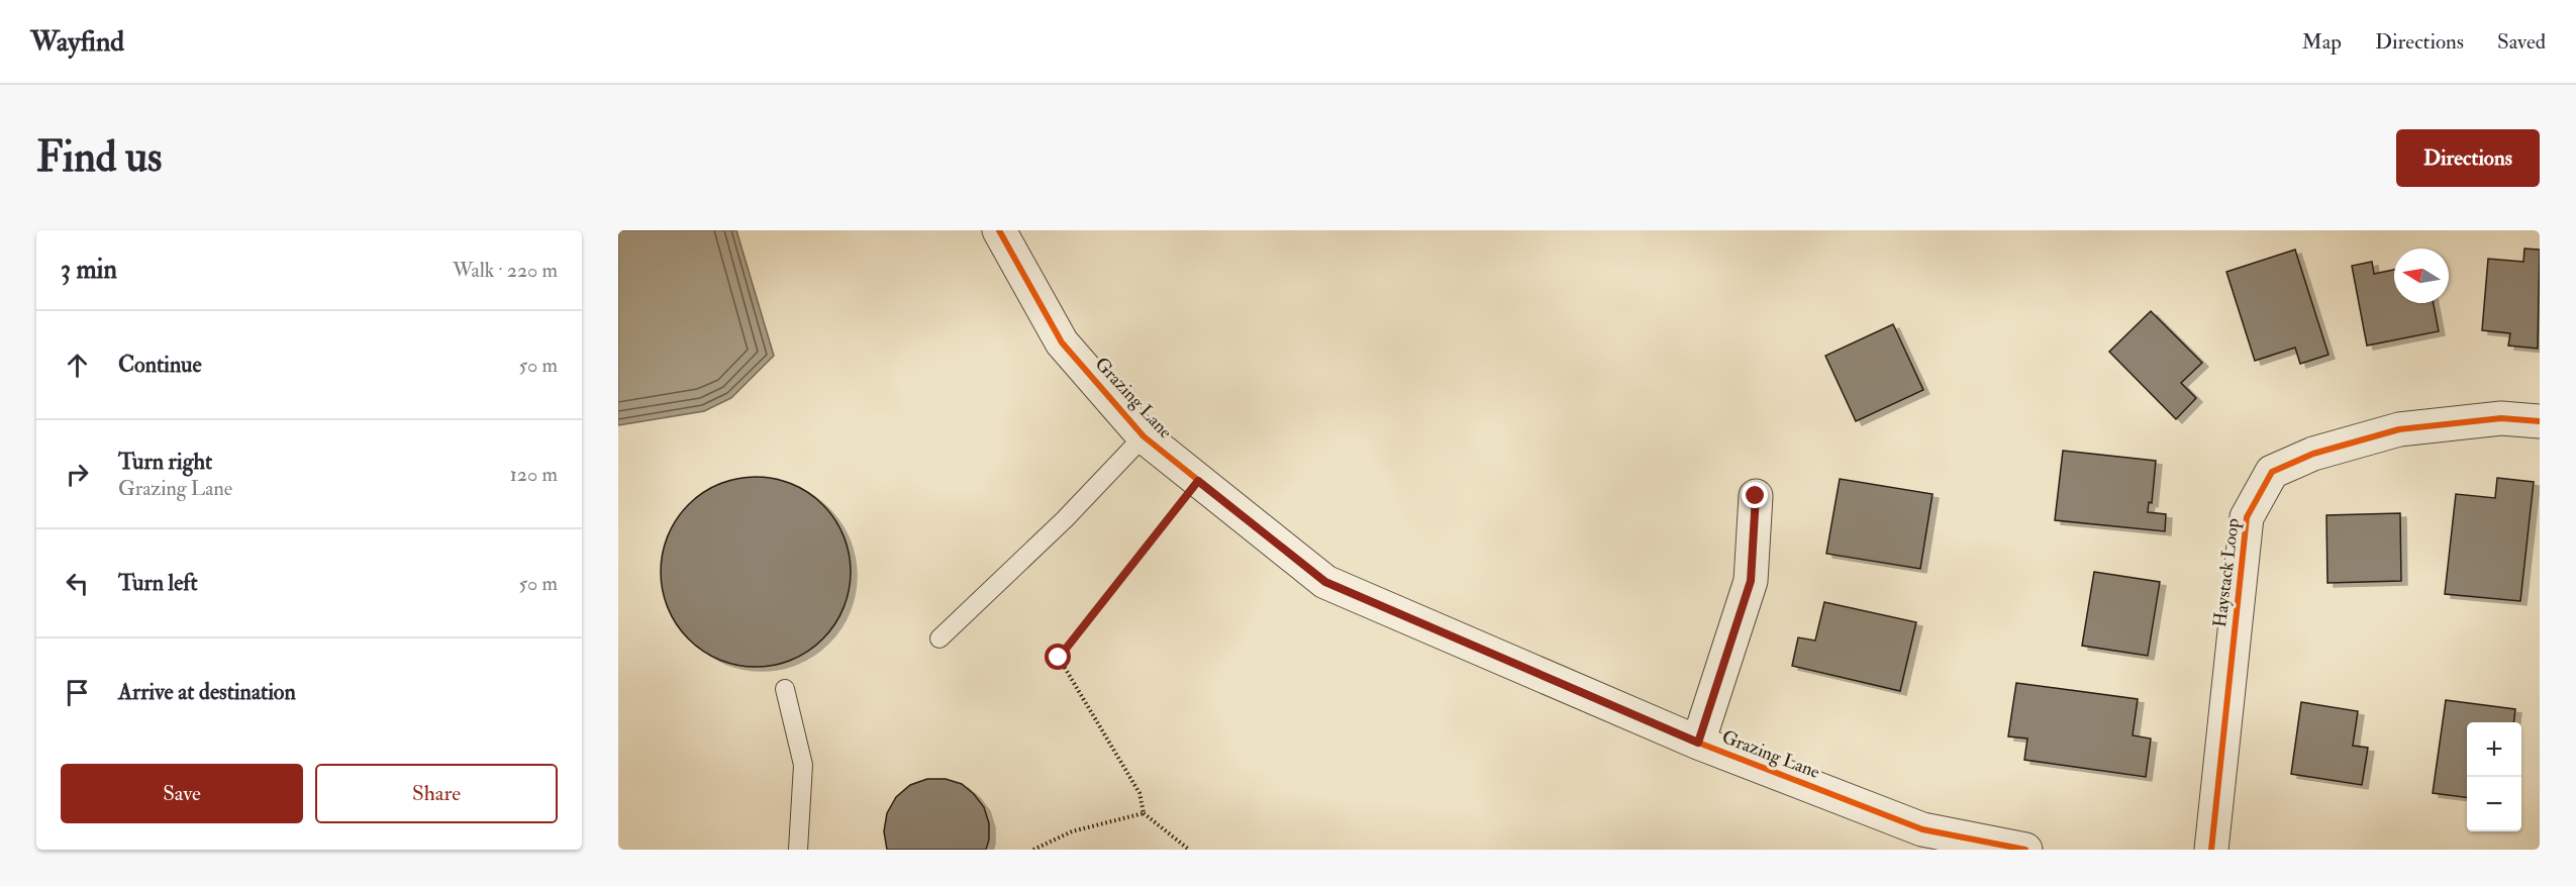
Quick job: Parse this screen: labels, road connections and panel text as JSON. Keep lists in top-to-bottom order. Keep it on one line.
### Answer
{"streets":{"street":["Grazing Lane","Haystack Loop"]},"north":"left","page":{"header":"Wayfind","nav":["Map","Directions","Saved"],"buttons":["Directions",["Save","Share"]],"title":"Find us","heading":["3 min","Walk · 220 m"],"list":[["Continue","50 m"],["Turn right","Grazing Lane","120 m"],["Turn left","50 m"],"Arrive at destination"],"map_buttons":["+","−"]}}
